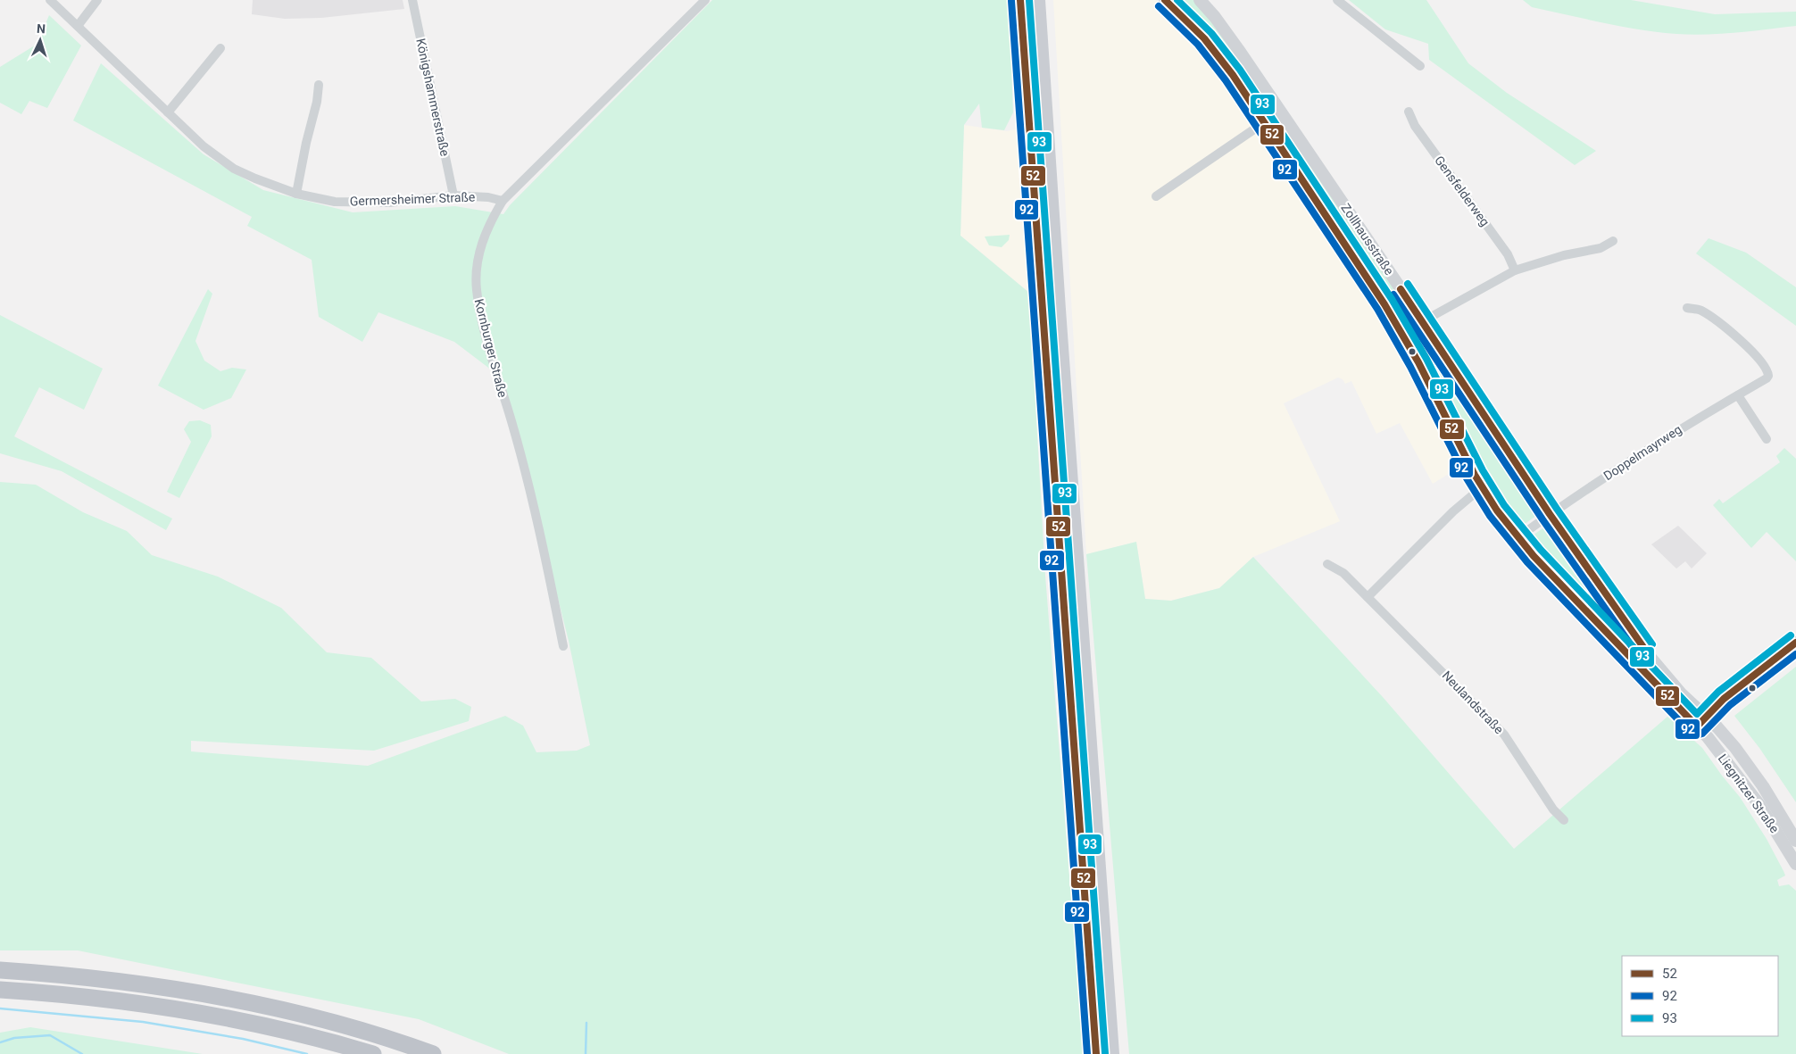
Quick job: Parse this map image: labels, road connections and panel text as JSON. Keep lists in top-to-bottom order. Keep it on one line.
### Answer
{"streets":{"main road":["Zollhausstraße","Liegnitzer Straße"],"street":["Königshammerstraße","Gensfelderweg","Germersheimer Straße","Kornburger Straße","Doppelmayrweg","Neulandstraße"]},"crossings":[["Königshammerstraße","Germersheimer Straße"],["Germersheimer Straße","Kornburger Straße"],["Zollhausstraße","Doppelmayrweg"],["Zollhausstraße","Liegnitzer Straße"]],"lines":["transit line 52","transit line 93","transit line 92"],"legend":["52","92","93"],"north":"top"}
